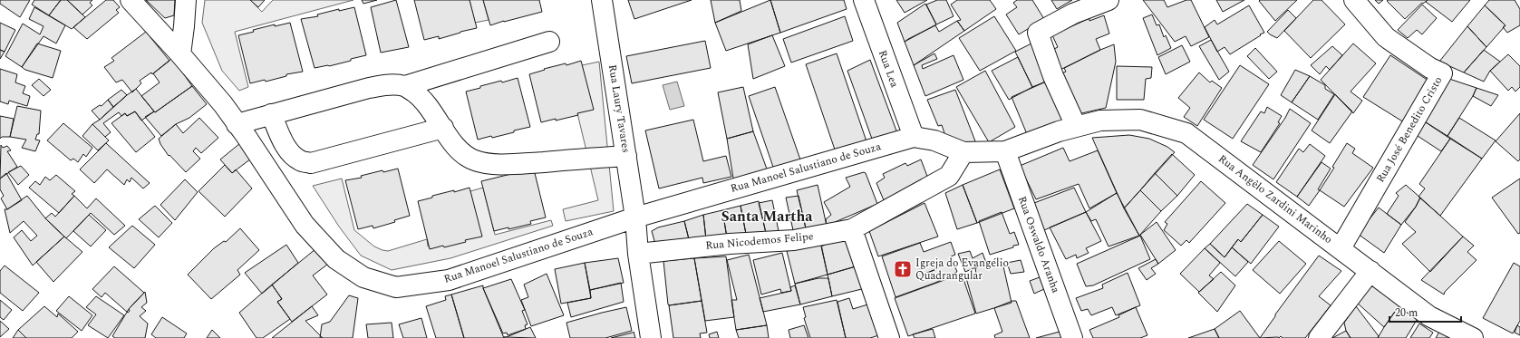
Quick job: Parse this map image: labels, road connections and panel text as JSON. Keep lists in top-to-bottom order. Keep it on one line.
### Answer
{"streets":{"street":["Rua Lea","Rua Laury Tavares","Rua José Benedito Cristo","Rua Manoel Salustiano de Souza","Rua Angêlo Zardini Marinho","Rua Nicodemos Felipe","Rua Oswaldo Aranha"]},"crossings":[["Rua Lea","Rua Manoel Salustiano de Souza"],["Rua Laury Tavares","Rua Manoel Salustiano de Souza"],["Rua Laury Tavares","Rua Nicodemos Felipe"],["Rua José Benedito Cristo","Rua Angêlo Zardini Marinho"],["Rua Angêlo Zardini Marinho","Rua Oswaldo Aranha"]],"districts":["Santa Martha"],"places":{"church":["Igreja do Evangélio Quadrangular"]},"scale_bar":"20 m"}
